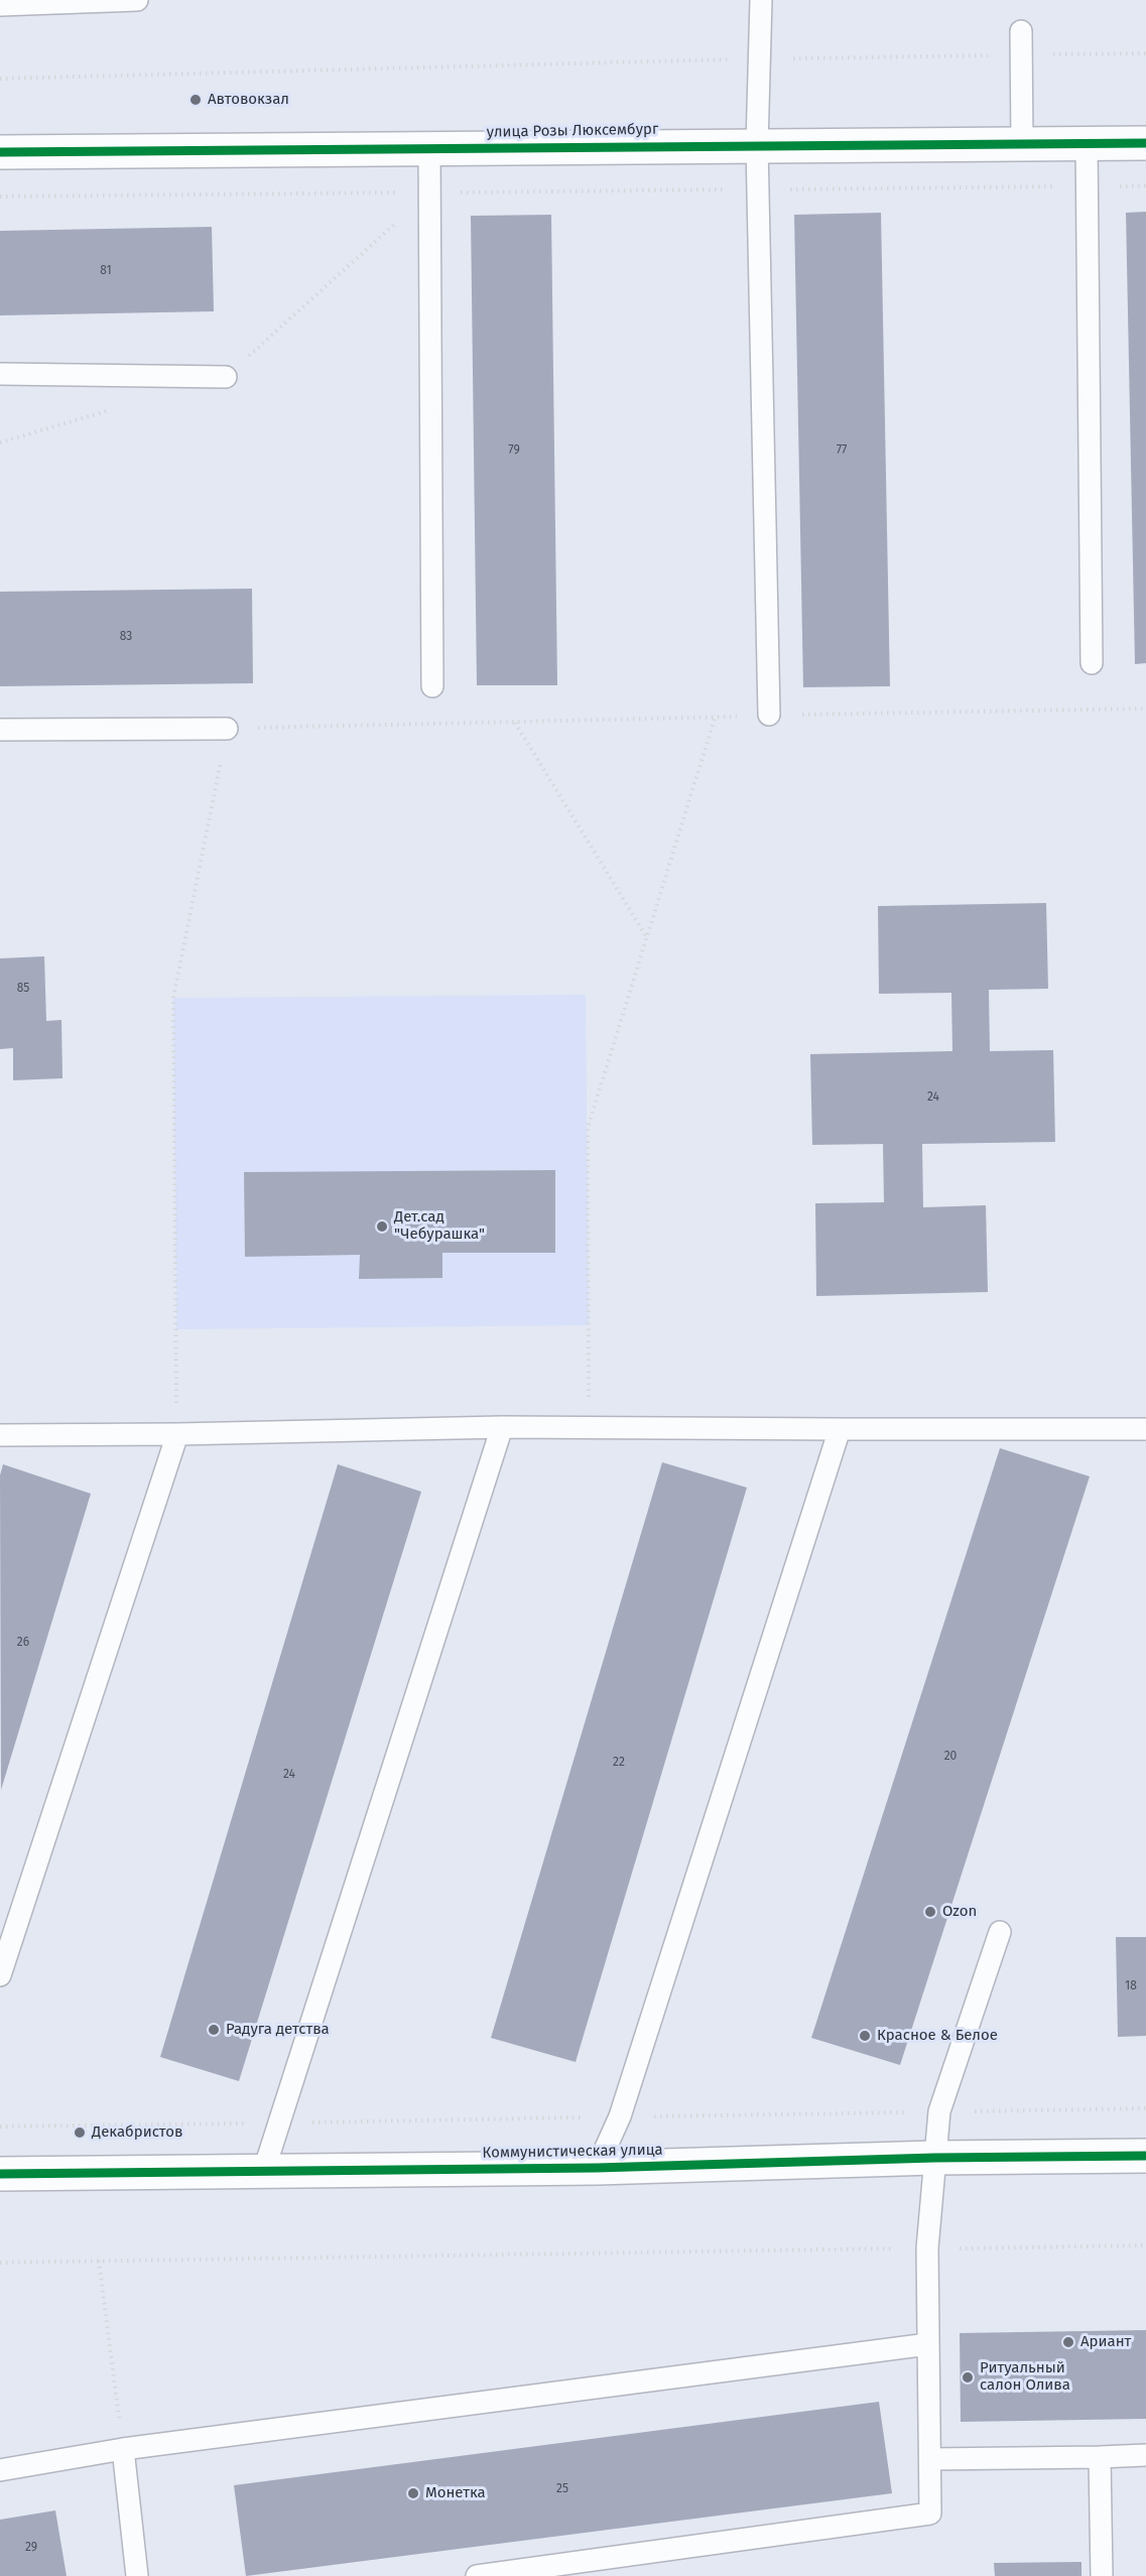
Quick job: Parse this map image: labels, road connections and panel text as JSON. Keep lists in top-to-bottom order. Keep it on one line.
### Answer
{"streets":{"street":["улица Розы Люксембург","Коммунистическая улица"]},"places":["Автовокзал","Дет.сад \"Чебурашка\"","Ozon","Радуга детства","Красное & Белое","Декабристов","Ариант","Ритуальный салон Олива","Монетка"],"house_numbers":["81","79","77","83","85","24","26","20","22","24","18","25","29"]}
